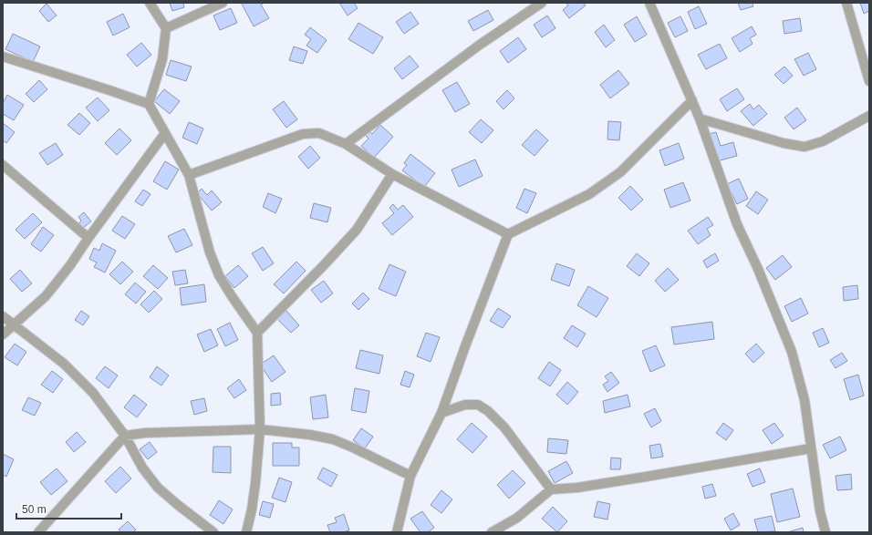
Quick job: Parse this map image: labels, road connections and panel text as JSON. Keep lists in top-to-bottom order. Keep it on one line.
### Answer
{"scale_bar":"50 m"}
